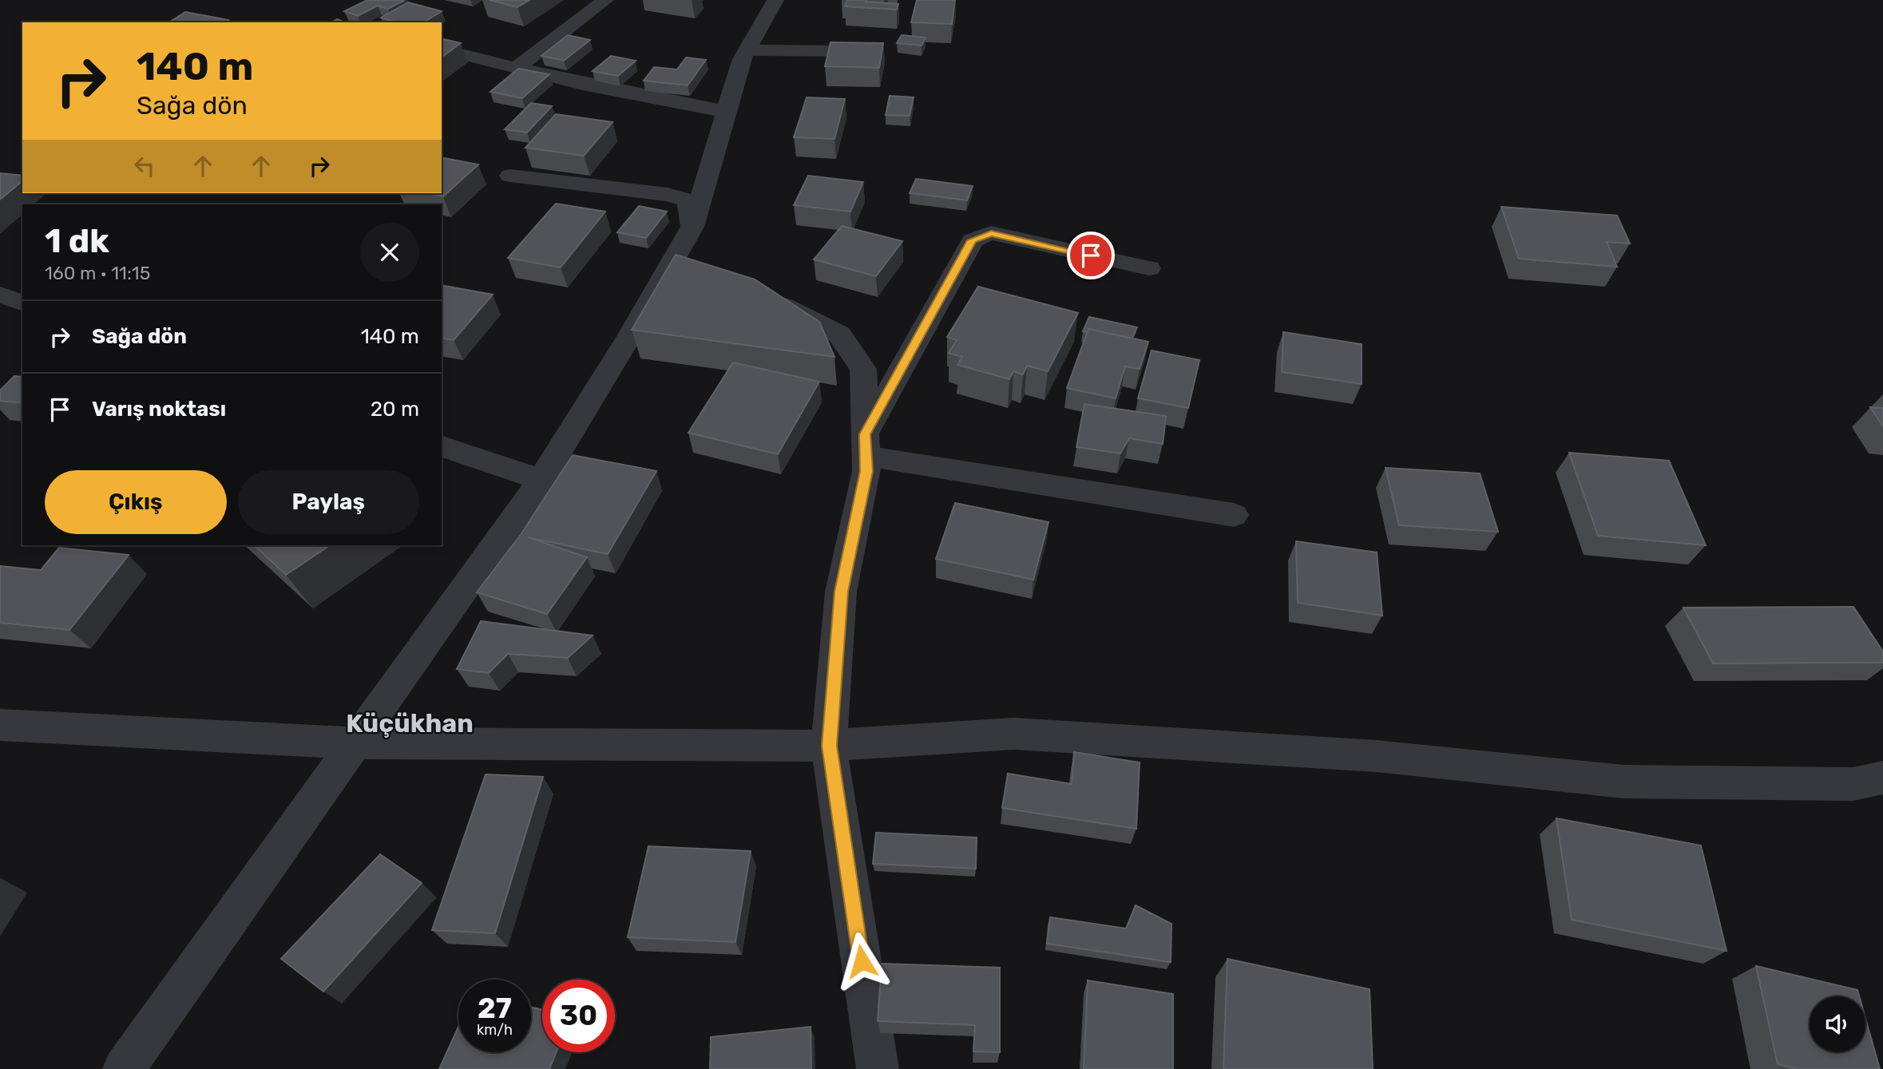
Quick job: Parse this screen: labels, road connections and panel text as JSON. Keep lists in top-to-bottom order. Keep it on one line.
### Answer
{"districts":["Küçükhan"],"page":{"turn":["140 m","Sağa dön"],"heading":["1 dk","160 m · 11:15"],"list":[{"name":"Sağa dön","value":"140 m"},{"name":"Varış noktası","value":"20 m"}],"buttons":["Çıkış","Paylaş"],"speed":"27 km/h","limit":"30"}}
